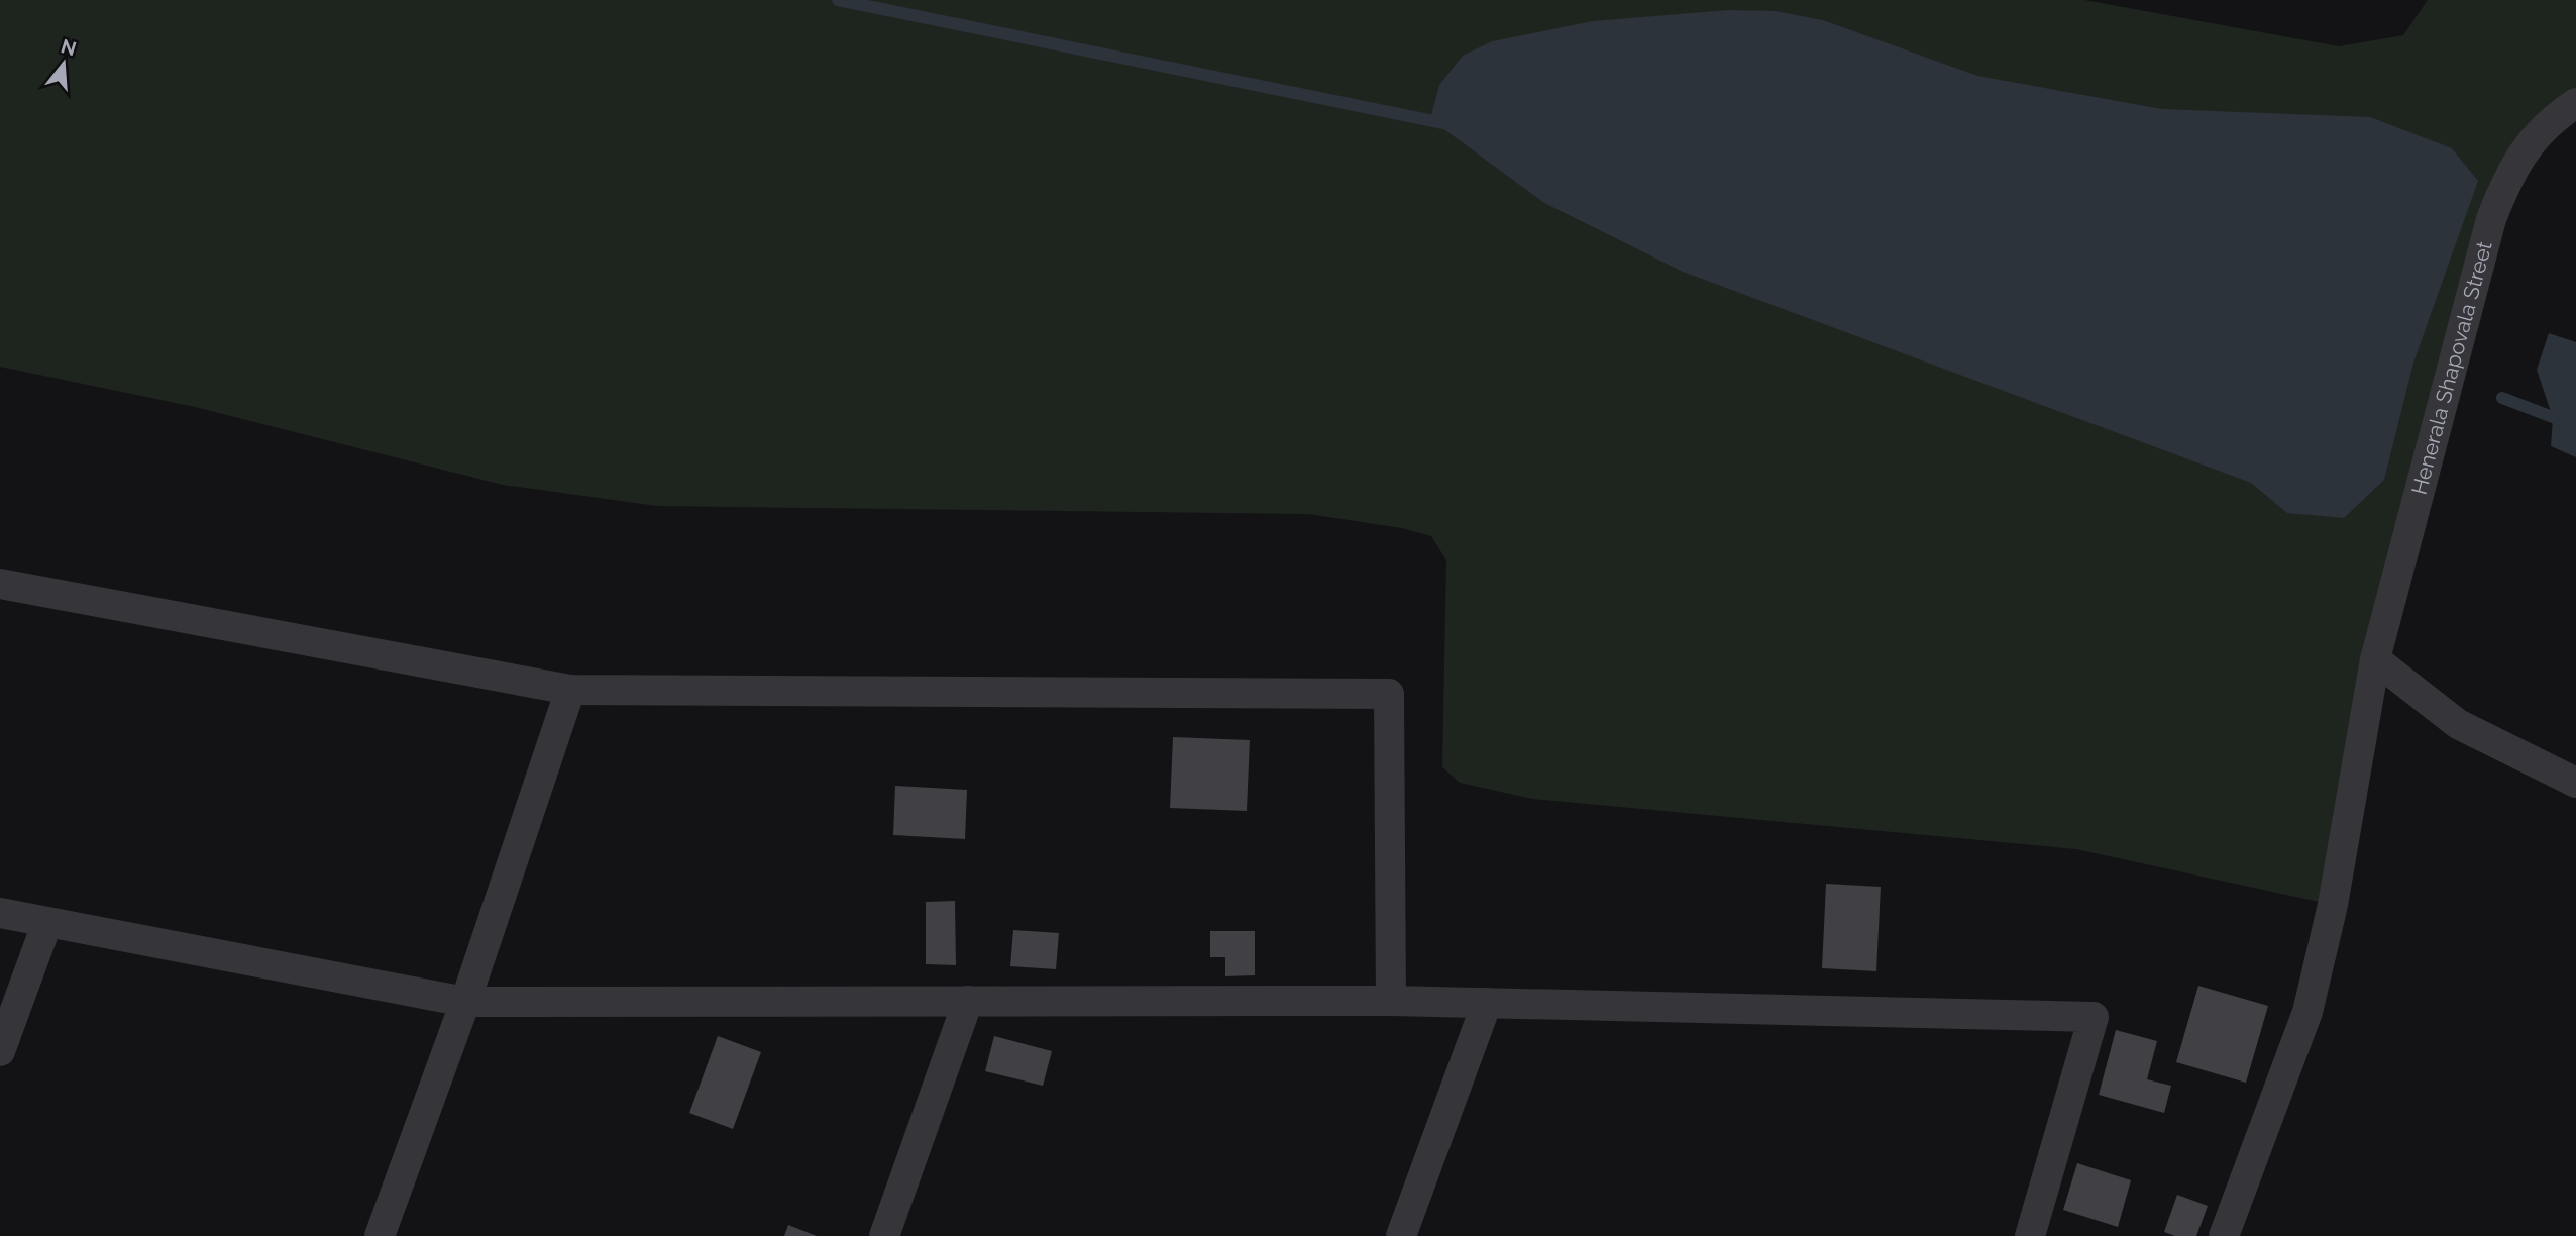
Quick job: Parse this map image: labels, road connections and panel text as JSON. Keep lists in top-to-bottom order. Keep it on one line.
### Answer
{"streets":{"street":["Henerala Shapovala Street"]},"north":"top"}
